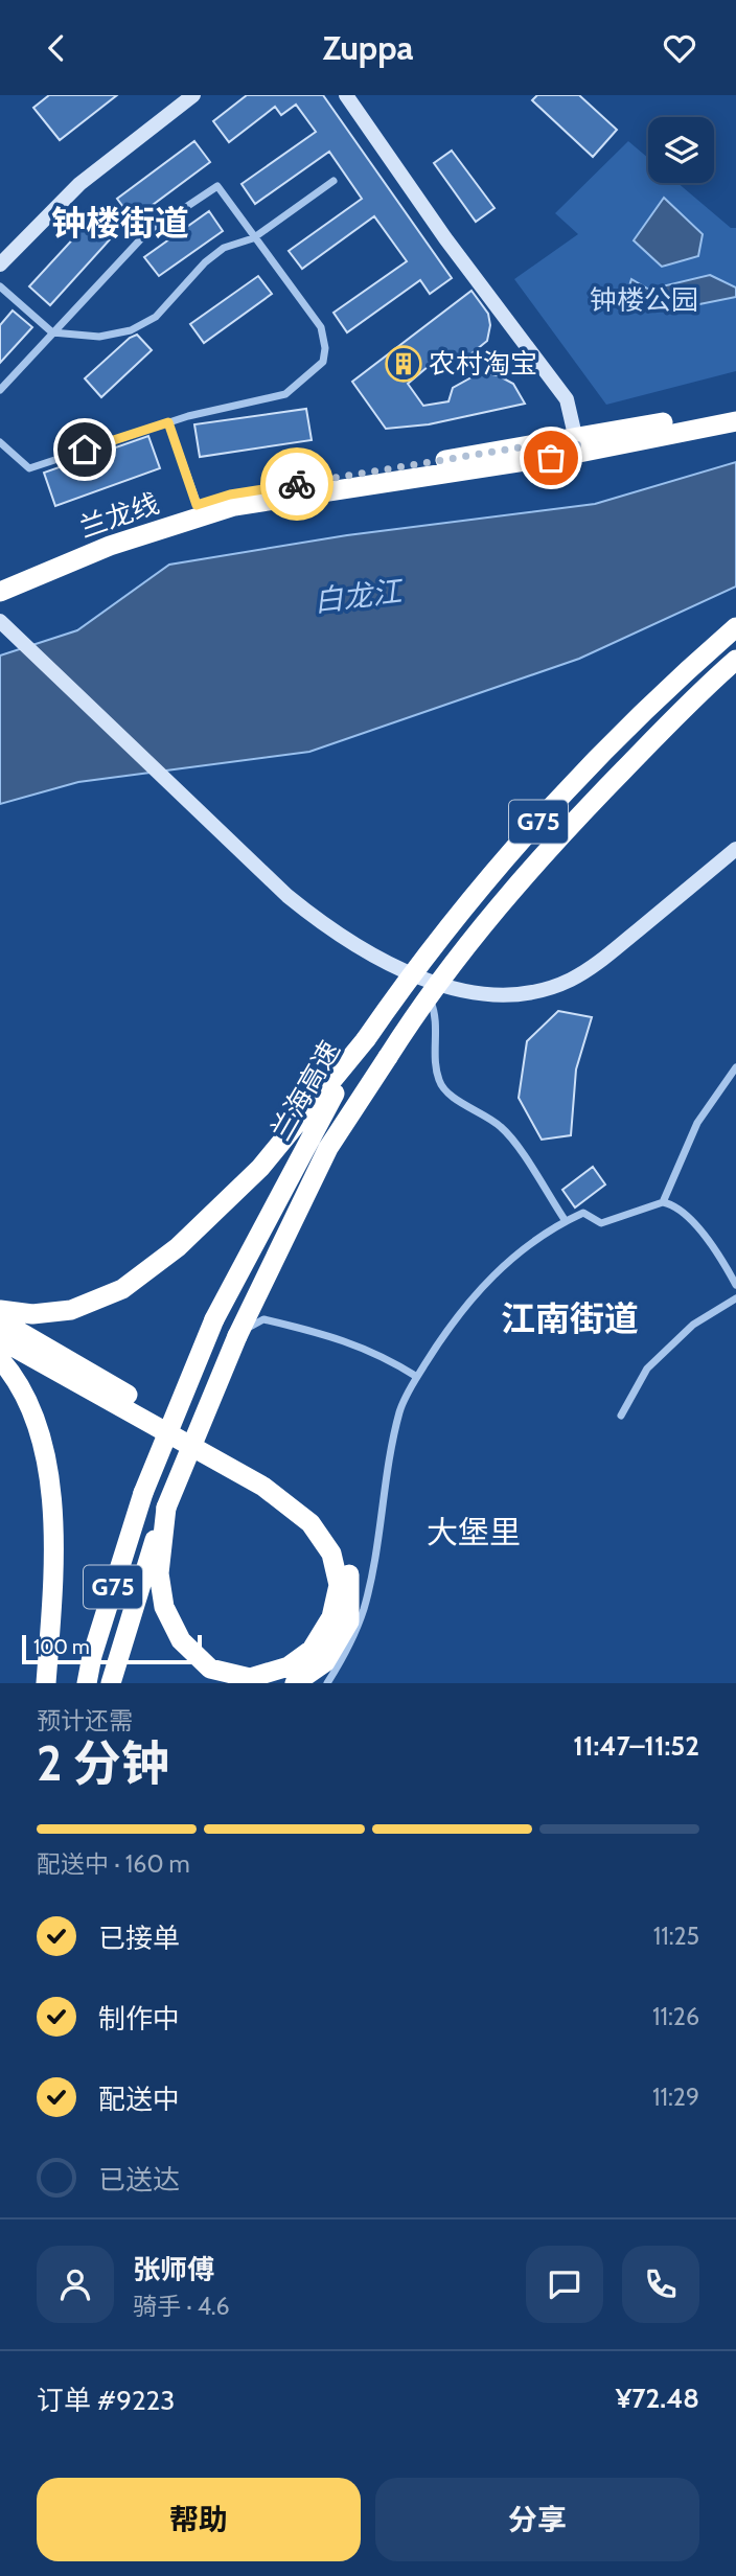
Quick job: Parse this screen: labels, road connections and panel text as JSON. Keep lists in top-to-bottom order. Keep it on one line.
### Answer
{"streets":{"highway":["兰龙线","G75","兰海高速"]},"districts":["钟楼街道","江南街道","大堡里"],"water":["白龙江"],"parks":["钟楼公园"],"places":{"building":["农村淘宝"]},"scale_bar":"100 m","page":{"header":"Zuppa","scale":"100 m","heading":["2 分钟","预计还需","11:47–11:52"],"panel":["张师傅","骑手 · 4.6","订单 #9223","¥72.48"],"bar":"配送中 · 160 m","list":[["已接单","11:25"],["制作中","11:26"],["配送中","11:29"],"已送达"],"buttons":["帮助","分享"]}}
